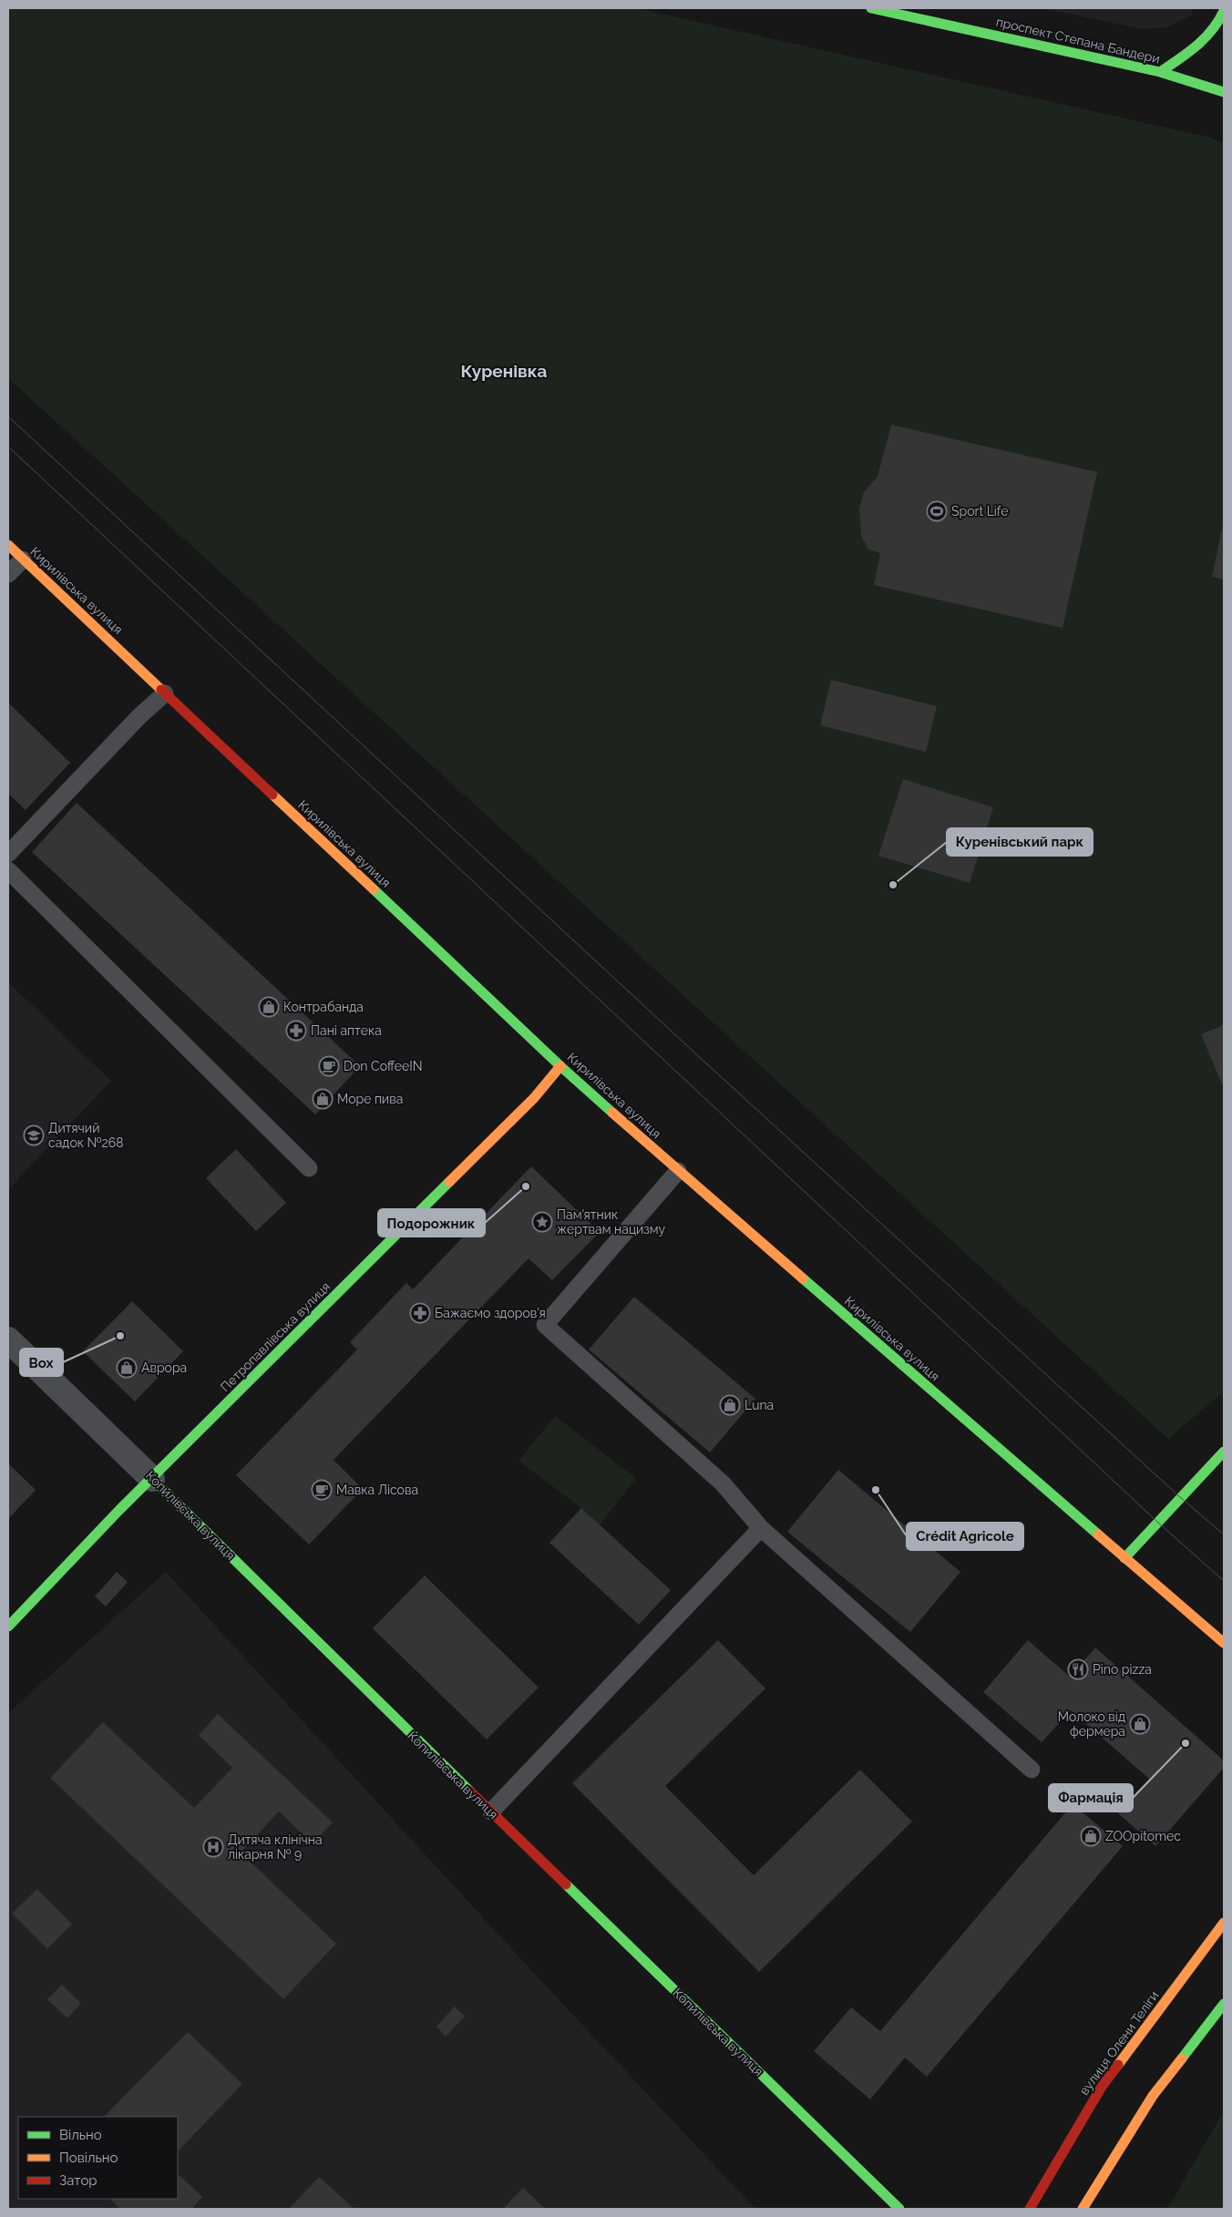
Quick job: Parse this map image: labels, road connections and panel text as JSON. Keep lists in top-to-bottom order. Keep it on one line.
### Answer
{"streets":{"main road":["проспект Степана Бандери","Кирилівська вулиця","Петропавлівська вулиця","Копилівська вулиця","вулиця Олени Теліги"]},"crossings":[["Кирилівська вулиця","Петропавлівська вулиця"],["Петропавлівська вулиця","Копилівська вулиця"]],"districts":["Куренівка"],"places":{"sports":["Sport Life"],"other":["Куренівський парк","Подорожник","Box","Crédit Agricole","Фармація"],"shop":["Контрабанда","Море пива","Аврора","Luna","Молоко від фермера","ZOOpitomec"],"pharmacy":["Пані аптека","Бажаємо здоров'я"],"cafe":["Don CoffeeIN","Мавка Лісова"],"school or university":["Дитячий садок №268"],"place":["Пам'ятник жертвам нацизму"],"restaurant":["Pino pizza"],"hospital":["Дитяча клінічна лікарня № 9"]},"legend":["Вільно","Повільно","Затор"]}
